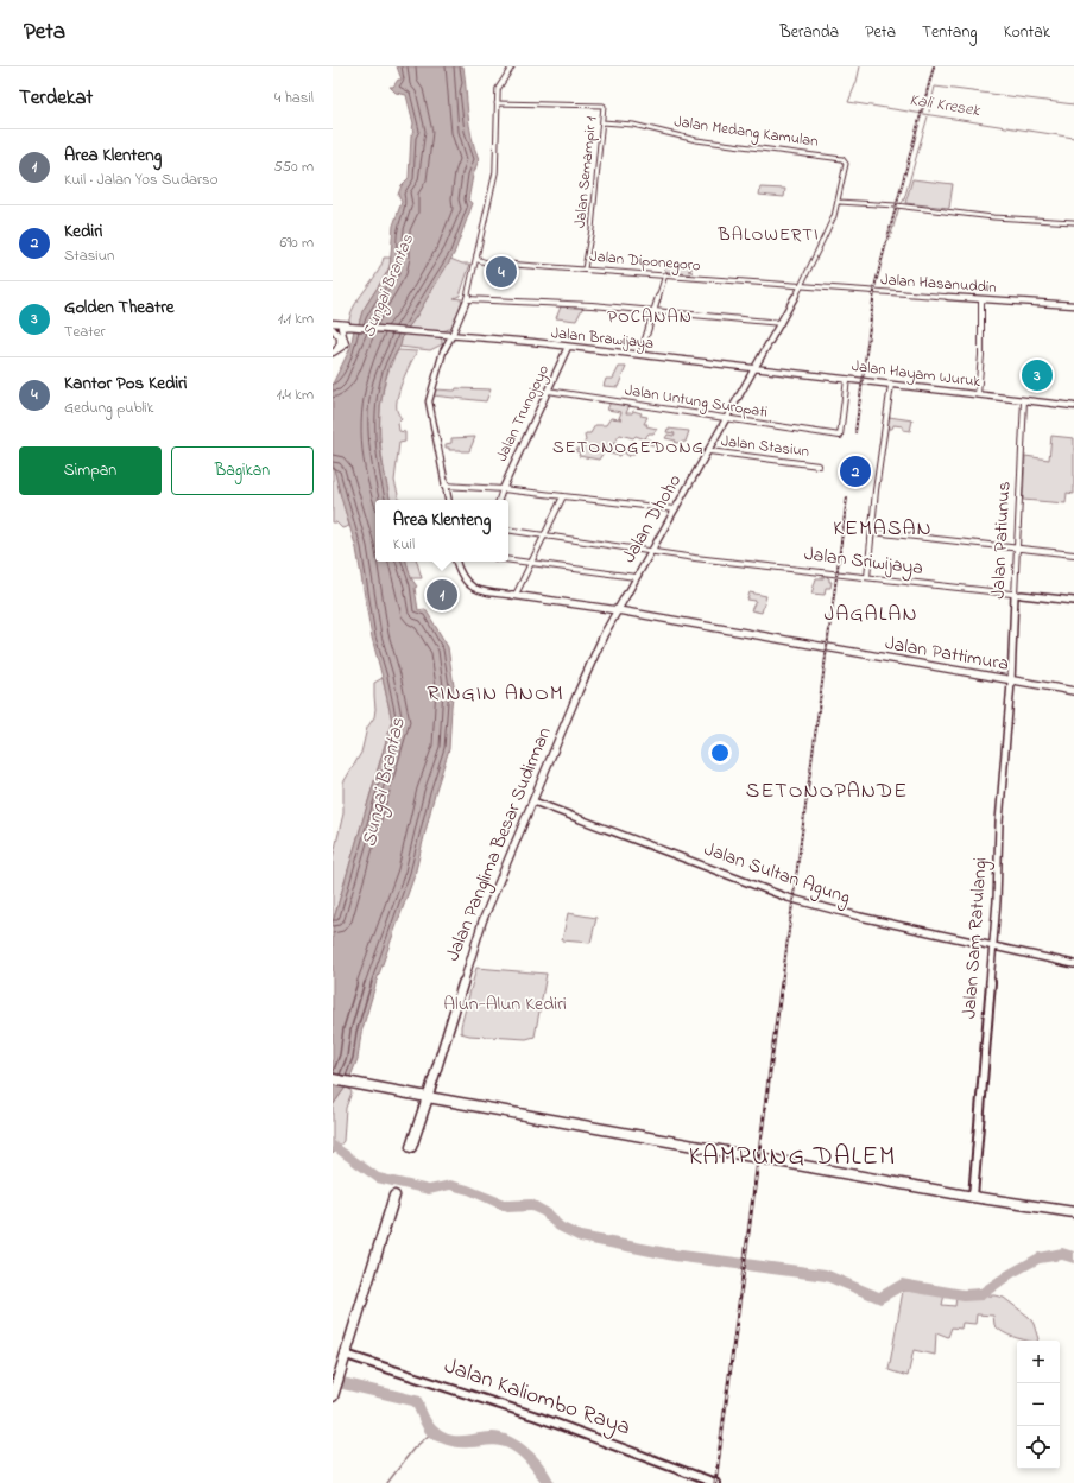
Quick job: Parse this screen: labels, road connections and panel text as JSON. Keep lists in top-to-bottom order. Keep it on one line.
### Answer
{"streets":{"main road":["Jalan Diponegoro","Jalan Hasanuddin","Jalan Brawijaya","Jalan Hayam Wuruk","Jalan Trunojoyo","Jalan Dhoho","Jalan Pattimura","Jalan Panglima Besar Sudirman"],"street":["Jalan Medang Kamulan","Jalan Semampir 1","Jalan Untung Suropati","Jalan Stasiun","Jalan Patiunus","Jalan Sriwijaya","Jalan Sultan Agung","Jalan Sam Ratulangi","Jalan Kaliombo Raya"]},"crossings":[["Jalan Medang Kamulan","Jalan Semampir 1"],["Jalan Medang Kamulan","Jalan Diponegoro"],["Jalan Medang Kamulan","Jalan Hasanuddin"],["Jalan Medang Kamulan","Jalan Dhoho"],["Jalan Semampir 1","Jalan Diponegoro"],["Jalan Diponegoro","Jalan Hasanuddin"],["Jalan Diponegoro","Jalan Dhoho"],["Jalan Hasanuddin","Jalan Dhoho"],["Jalan Brawijaya","Jalan Hayam Wuruk"],["Jalan Brawijaya","Jalan Trunojoyo"],["Jalan Brawijaya","Jalan Dhoho"],["Jalan Hayam Wuruk","Jalan Untung Suropati"],["Jalan Hayam Wuruk","Jalan Dhoho"],["Jalan Hayam Wuruk","Jalan Patiunus"],["Jalan Untung Suropati","Jalan Trunojoyo"],["Jalan Untung Suropati","Jalan Dhoho"],["Jalan Stasiun","Jalan Dhoho"],["Jalan Dhoho","Jalan Sriwijaya"],["Jalan Dhoho","Jalan Pattimura"],["Jalan Dhoho","Jalan Panglima Besar Sudirman"],["Jalan Patiunus","Jalan Sriwijaya"],["Jalan Patiunus","Jalan Pattimura"],["Jalan Patiunus","Jalan Sam Ratulangi"],["Jalan Pattimura","Jalan Panglima Besar Sudirman"],["Jalan Pattimura","Jalan Sam Ratulangi"],["Jalan Panglima Besar Sudirman","Jalan Sultan Agung"],["Jalan Sultan Agung","Jalan Sam Ratulangi"]],"districts":["BALOWERTI","POCANAN","SETONOGEDONG","KEMASAN","JAGALAN","RINGIN ANOM","SETONOPANDE","KAMPUNG DALEM"],"water":["Kali Kresek","Sungai Brantas"],"parks":["Alun-Alun Kediri"],"page":{"header":"Peta","nav":["Beranda","Peta","Tentang","Kontak"],"heading":["Terdekat","4 hasil"],"list":[{"mark":"1","name":"Area Klenteng","note":"Kuil · Jalan Yos Sudarso","value":"550 m"},{"mark":"2","name":"Kediri","note":"Stasiun","value":"690 m"},{"mark":"3","name":"Golden Theatre","note":"Teater","value":"1.1 km"},{"mark":"4","name":"Kantor Pos Kediri","note":"Gedung publik","value":"1.4 km"}],"pins":["4","3","2","1"],"buttons":["Simpan","Bagikan"],"popup":["Area Klenteng","Kuil"],"map_buttons":["+","−"]}}
